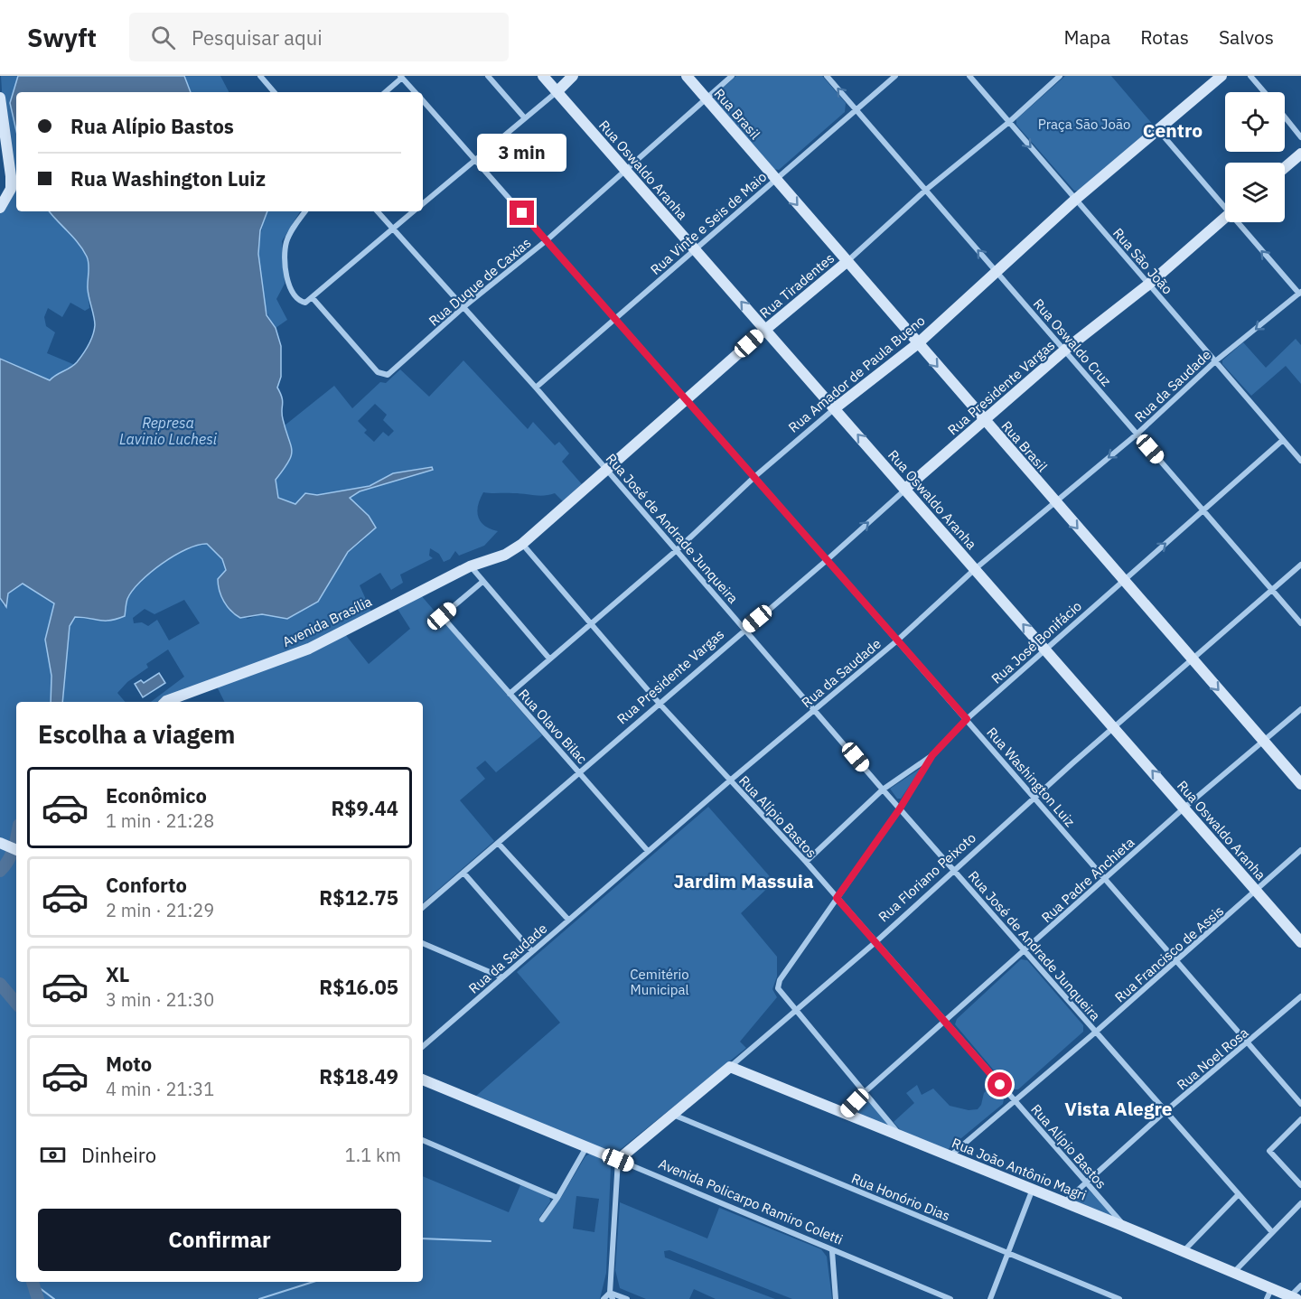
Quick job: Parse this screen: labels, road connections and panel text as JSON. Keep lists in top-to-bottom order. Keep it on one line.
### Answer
{"streets":{"street":["Rua Brasil","Rua Oswaldo Aranha","Rua Vinte e Seis de Maio","Rua São João","Rua Duque de Caxias","Rua Tiradentes","Rua Oswaldo Cruz","Rua Amador de Paula Bueno","Rua da Saudade","Rua Presidente Vargas","Rua José de Andrade Junqueira","Avenida Brasília","Rua José Bonifácio","Rua Olavo Bilac","Rua Washington Luiz","Rua Alípio Bastos","Rua Floriano Peixoto","Rua Padre Anchieta","Rua Francisco de Assis","Rua Noel Rosa","Rua João Antônio Magri","Rua Honório Dias","Avenida Policarpo Ramiro Coletti"]},"crossings":[["Rua Brasil","Rua Vinte e Seis de Maio"],["Rua Brasil","Rua Duque de Caxias"],["Rua Brasil","Rua Tiradentes"],["Rua Brasil","Rua Amador de Paula Bueno"],["Rua Brasil","Rua da Saudade"],["Rua Brasil","Rua Presidente Vargas"],["Rua Brasil","Rua José Bonifácio"],["Rua Brasil","Rua Floriano Peixoto"],["Rua Brasil","Rua Padre Anchieta"],["Rua Oswaldo Aranha","Rua Vinte e Seis de Maio"],["Rua Oswaldo Aranha","Rua Duque de Caxias"],["Rua Oswaldo Aranha","Rua Tiradentes"],["Rua Oswaldo Aranha","Rua Amador de Paula Bueno"],["Rua Oswaldo Aranha","Rua da Saudade"],["Rua Oswaldo Aranha","Rua Presidente Vargas"],["Rua Oswaldo Aranha","Rua José Bonifácio"],["Rua Oswaldo Aranha","Rua Floriano Peixoto"],["Rua Oswaldo Aranha","Rua Padre Anchieta"],["Rua Oswaldo Aranha","Rua Francisco de Assis"],["Rua Vinte e Seis de Maio","Rua Oswaldo Cruz"],["Rua Vinte e Seis de Maio","Rua José de Andrade Junqueira"],["Rua Vinte e Seis de Maio","Rua Washington Luiz"],["Rua São João","Rua Tiradentes"],["Rua São João","Rua Amador de Paula Bueno"],["Rua São João","Rua da Saudade"],["Rua São João","Rua Presidente Vargas"],["Rua São João","Rua José Bonifácio"],["Rua Duque de Caxias","Rua José de Andrade Junqueira"],["Rua Duque de Caxias","Rua Washington Luiz"],["Rua Tiradentes","Rua Oswaldo Cruz"],["Rua Tiradentes","Rua José de Andrade Junqueira"],["Rua Tiradentes","Avenida Brasília"],["Rua Tiradentes","Rua Washington Luiz"],["Rua Tiradentes","Rua Alípio Bastos"],["Rua Oswaldo Cruz","Rua Amador de Paula Bueno"],["Rua Oswaldo Cruz","Rua da Saudade"],["Rua Oswaldo Cruz","Rua Presidente Vargas"],["Rua Oswaldo Cruz","Rua José Bonifácio"],["Rua Oswaldo Cruz","Rua Floriano Peixoto"],["Rua Amador de Paula Bueno","Rua José de Andrade Junqueira"],["Rua Amador de Paula Bueno","Rua Olavo Bilac"],["Rua Amador de Paula Bueno","Rua Washington Luiz"],["Rua Amador de Paula Bueno","Rua Alípio Bastos"],["Rua da Saudade","Rua José de Andrade Junqueira"],["Rua da Saudade","Rua Olavo Bilac"],["Rua da Saudade","Rua Washington Luiz"],["Rua da Saudade","Rua Alípio Bastos"],["Rua Presidente Vargas","Rua José de Andrade Junqueira"],["Rua Presidente Vargas","Rua Olavo Bilac"],["Rua Presidente Vargas","Rua Washington Luiz"],["Rua Presidente Vargas","Rua Alípio Bastos"],["Rua José de Andrade Junqueira","Rua José Bonifácio"],["Rua José de Andrade Junqueira","Rua Floriano Peixoto"],["Rua José de Andrade Junqueira","Rua Padre Anchieta"],["Rua José de Andrade Junqueira","Rua Francisco de Assis"],["Rua José de Andrade Junqueira","Rua Noel Rosa"],["Rua José Bonifácio","Rua Washington Luiz"],["Rua José Bonifácio","Rua Alípio Bastos"],["Rua Washington Luiz","Rua Floriano Peixoto"],["Rua Washington Luiz","Rua Padre Anchieta"],["Rua Washington Luiz","Rua Francisco de Assis"],["Rua Washington Luiz","Rua Noel Rosa"],["Rua Alípio Bastos","Rua Floriano Peixoto"],["Rua Alípio Bastos","Rua Padre Anchieta"],["Rua Alípio Bastos","Rua Francisco de Assis"],["Rua Alípio Bastos","Rua Noel Rosa"],["Rua Alípio Bastos","Rua João Antônio Magri"],["Rua Floriano Peixoto","Rua João Antônio Magri"],["Rua Floriano Peixoto","Rua Honório Dias"],["Rua Floriano Peixoto","Avenida Policarpo Ramiro Coletti"],["Rua Padre Anchieta","Rua João Antônio Magri"],["Rua Francisco de Assis","Rua João Antônio Magri"],["Rua Noel Rosa","Rua João Antônio Magri"]],"one_way":["Rua Brasil","Rua Oswaldo Aranha"],"districts":["Centro","Jardim Massuia","Vista Alegre"],"water":["Represa Lavinio Luchesi"],"parks":["Praça São João","Cemitério Municipal"],"page":{"header":"Swyft","search":"Pesquisar aqui","nav":["Mapa","Rotas","Salvos"],"banner":["Rua Alípio Bastos","Rua Washington Luiz"],"bubble":"3 min","heading":"Escolha a viagem","list":[{"name":"Econômico","note":"1 min · 21:28","value":"R$9.44"},{"name":"Conforto","note":"2 min · 21:29","value":"R$12.75"},{"name":"XL","note":"3 min · 21:30","value":"R$16.05"},{"name":"Moto","note":"4 min · 21:31","value":"R$18.49"}],"pay":["Dinheiro","1.1 km"],"buttons":"Confirmar"}}
